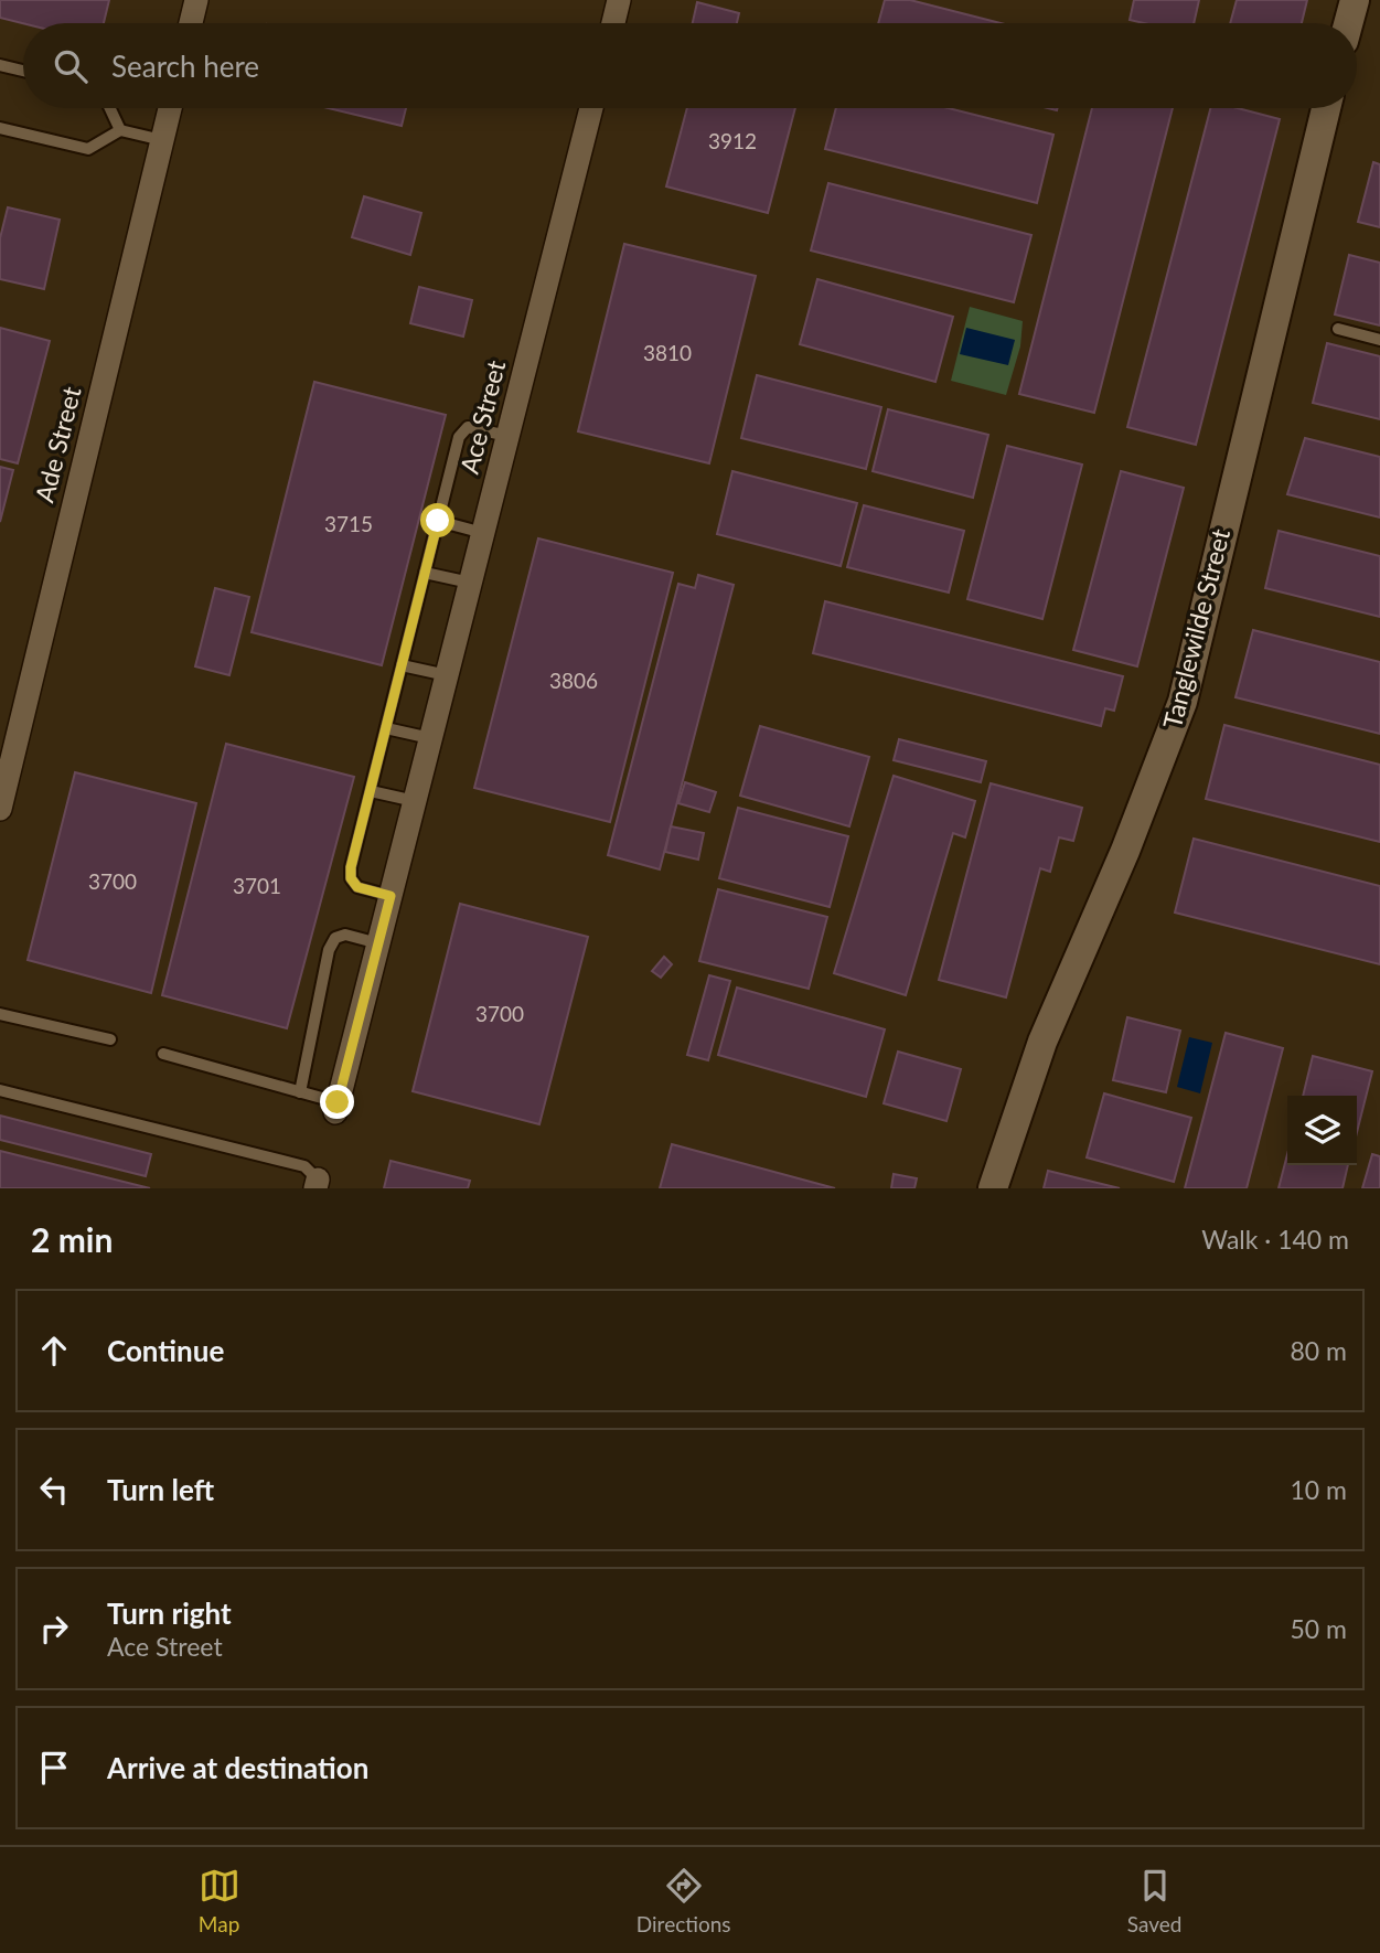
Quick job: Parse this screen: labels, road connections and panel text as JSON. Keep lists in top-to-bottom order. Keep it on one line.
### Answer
{"streets":{"street":["Ace Street","Ade Street","Tanglewilde Street"]},"house_numbers":["3912","3810","3715","3806","3700","3701","3700"],"page":{"search":"Search here","heading":["2 min","Walk · 140 m"],"list":[["Continue","80 m"],["Turn left","10 m"],["Turn right","Ace Street","50 m"],"Arrive at destination"],"nav":["Map","Directions","Saved"]}}
